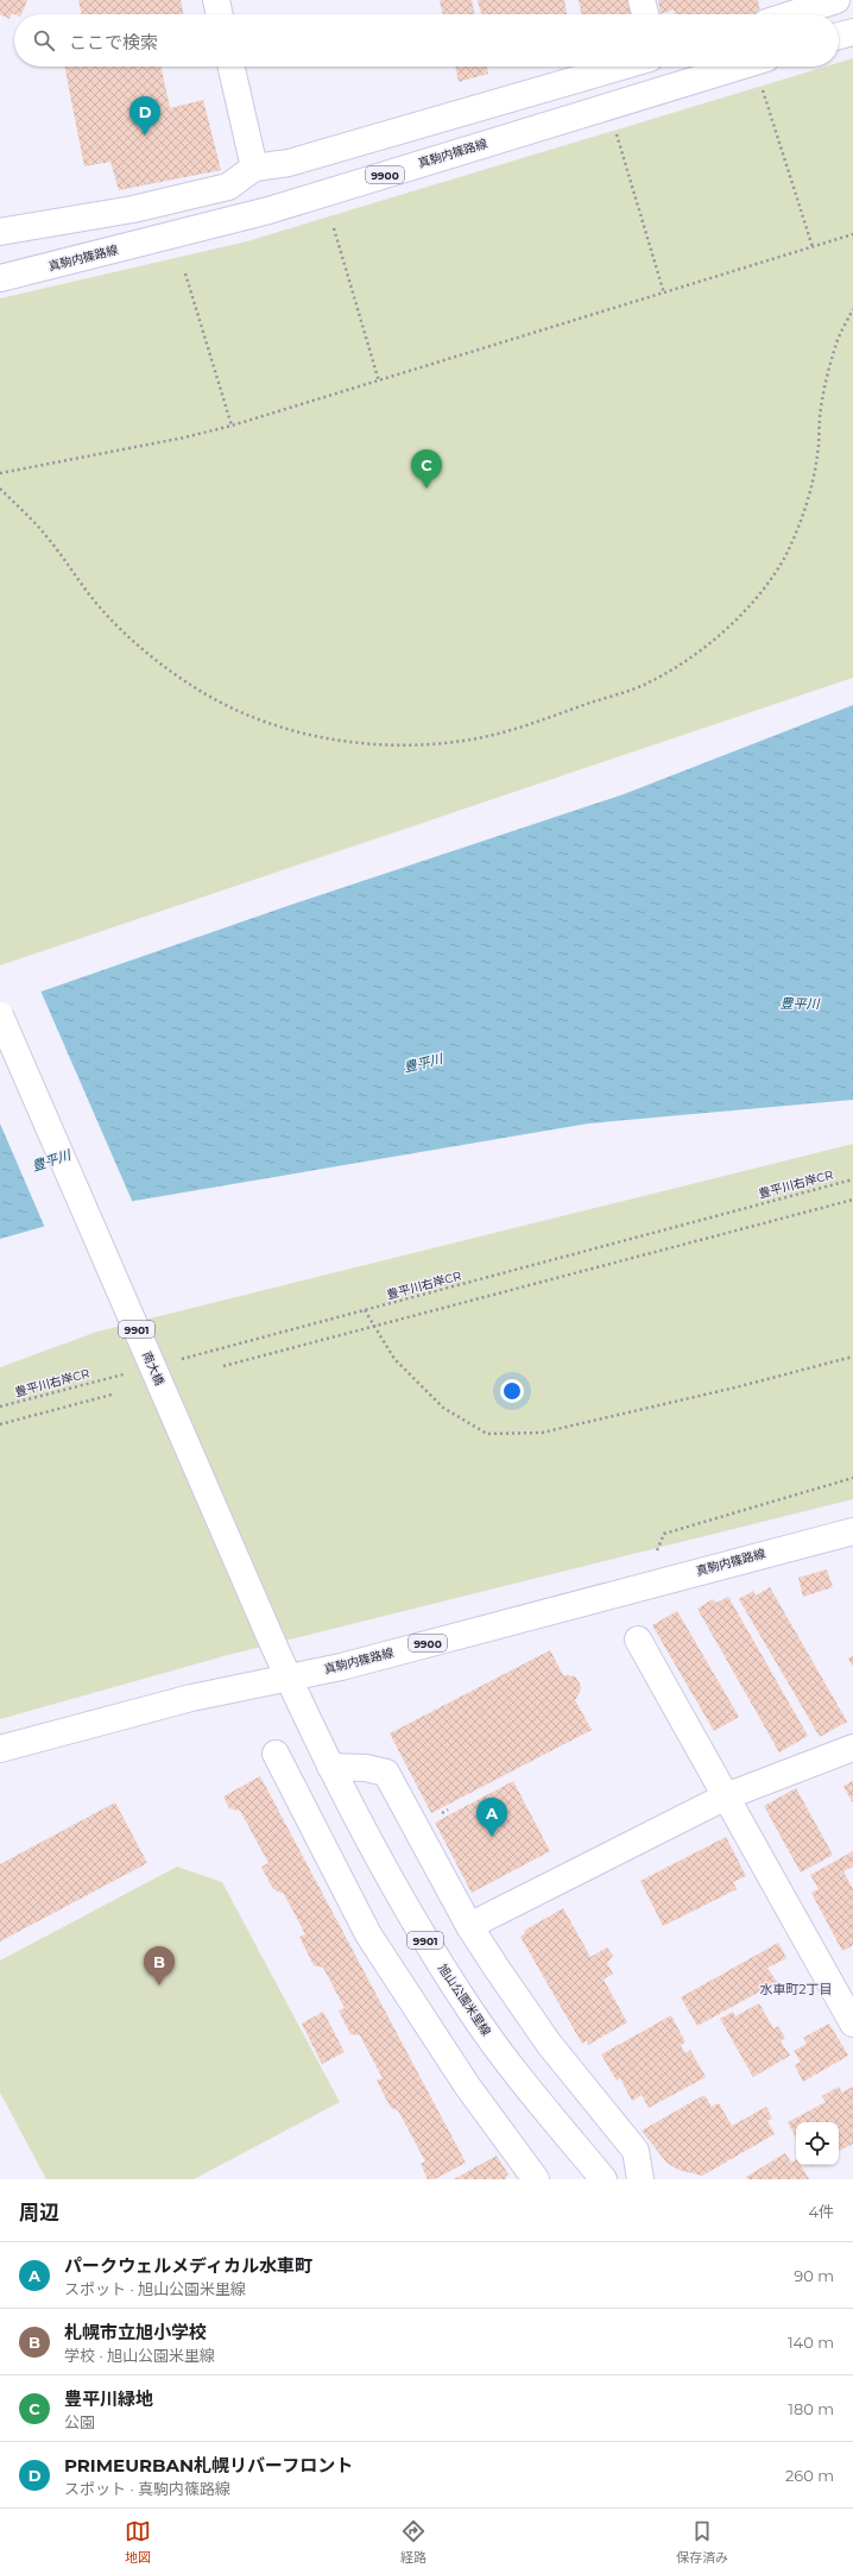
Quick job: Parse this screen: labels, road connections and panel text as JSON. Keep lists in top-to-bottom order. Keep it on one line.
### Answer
{"streets":{"main road":["真駒内篠路線","9900","9901","南大橋","旭山公園米里線"],"path":["豊平川右岸CR"]},"crossings":[["真駒内篠路線","南大橋"],["真駒内篠路線","旭山公園米里線"],["南大橋","旭山公園米里線"]],"districts":["水車町2丁目"],"water":["豊平川"],"page":{"search":"ここで検索","pins":["D","C","A","B"],"heading":["周辺","4件"],"list":[{"mark":"A","name":"パークウェルメディカル水車町","note":"スポット · 旭山公園米里線","value":"90 m"},{"mark":"B","name":"札幌市立旭小学校","note":"学校 · 旭山公園米里線","value":"140 m"},{"mark":"C","name":"豊平川緑地","note":"公園","value":"180 m"},{"mark":"D","name":"PRIMEURBAN札幌リバーフロント","note":"スポット · 真駒内篠路線","value":"260 m"}],"nav":["地図","経路","保存済み"]}}
